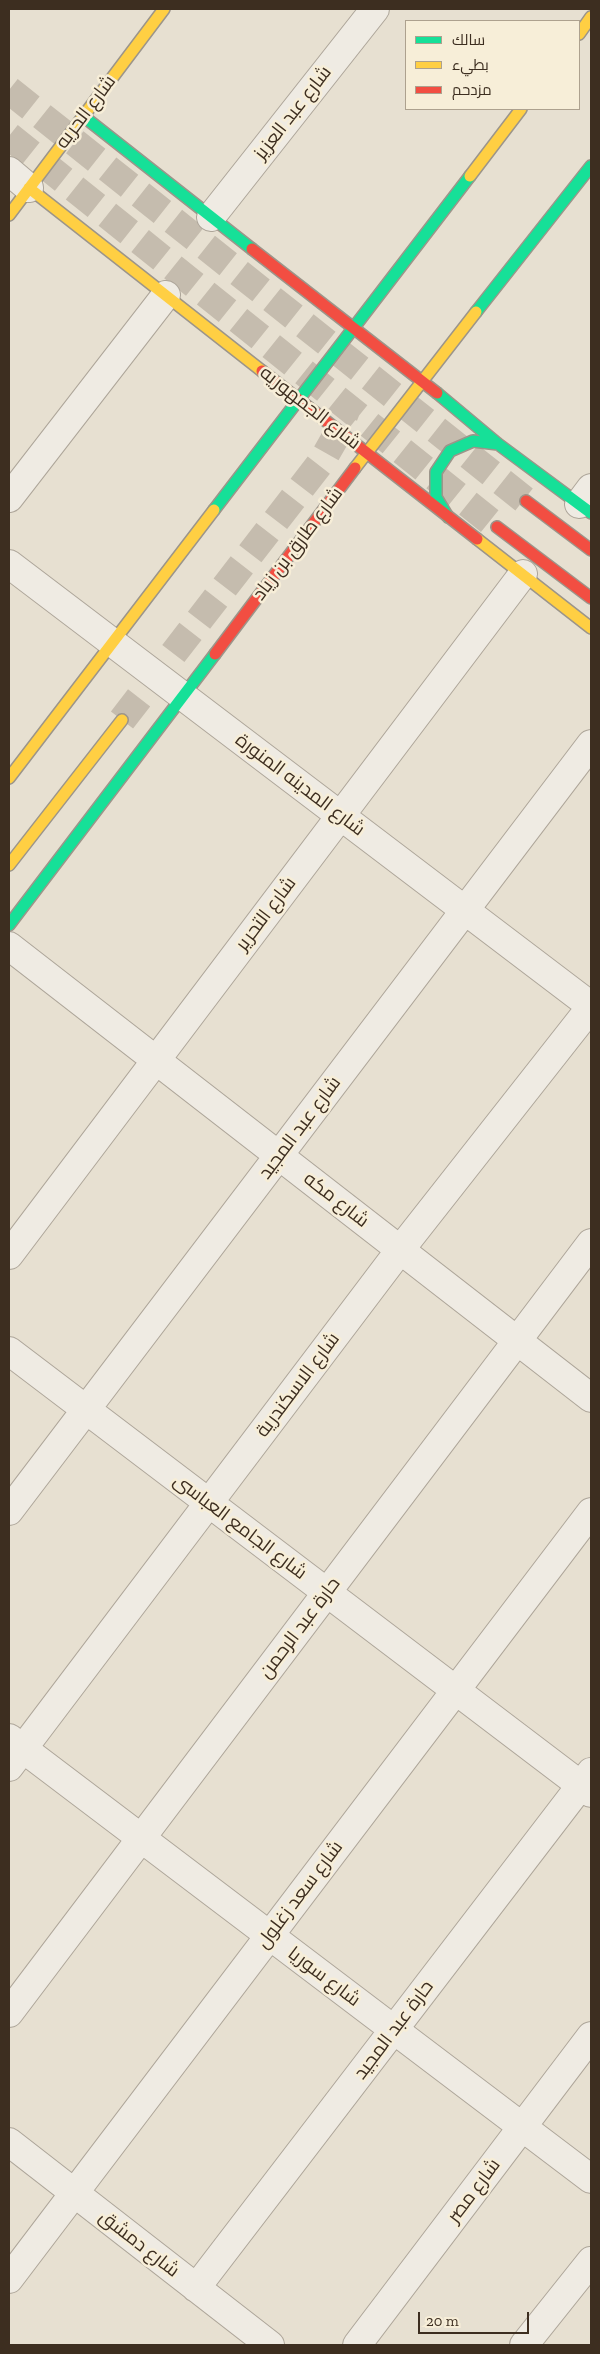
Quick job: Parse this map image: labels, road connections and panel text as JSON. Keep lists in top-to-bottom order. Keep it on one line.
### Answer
{"streets":{"main road":["شارع الحريه","شارع الجمهوريه","شارع طارق بن زياد"],"street":["شارع عبد العزيز","شارع المدينه المنورة","شارع التحرير","شارع عبد المجيد","شارع مكه","شارع الاسكندرية","شارع الجامع العباسى","حارة عبد الرحمن","شارع سعد زغلول","شارع سوريا","حارة عبد المجيد","شارع مصر","شارع دمشق"]},"crossings":[["شارع الحريه","شارع الجمهوريه"],["شارع الجمهوريه","شارع طارق بن زياد"],["شارع الجمهوريه","شارع التحرير"],["شارع طارق بن زياد","شارع المدينه المنورة"],["شارع المدينه المنورة","شارع التحرير"],["شارع المدينه المنورة","شارع عبد المجيد"],["شارع المدينه المنورة","شارع الاسكندرية"],["شارع التحرير","شارع مكه"],["شارع عبد المجيد","شارع مكه"],["شارع عبد المجيد","شارع الجامع العباسى"],["شارع مكه","شارع الاسكندرية"],["شارع مكه","حارة عبد الرحمن"],["شارع الاسكندرية","شارع الجامع العباسى"],["شارع الاسكندرية","شارع سوريا"],["شارع الجامع العباسى","حارة عبد الرحمن"],["شارع الجامع العباسى","شارع سعد زغلول"],["شارع الجامع العباسى","حارة عبد المجيد"],["حارة عبد الرحمن","شارع سوريا"],["شارع سعد زغلول","شارع سوريا"],["شارع سعد زغلول","شارع دمشق"],["شارع سوريا","حارة عبد المجيد"],["شارع سوريا","شارع مصر"],["حارة عبد المجيد","شارع دمشق"]],"legend":["سالك","بطيء","مزدحم"],"scale_bar":"20 m"}
